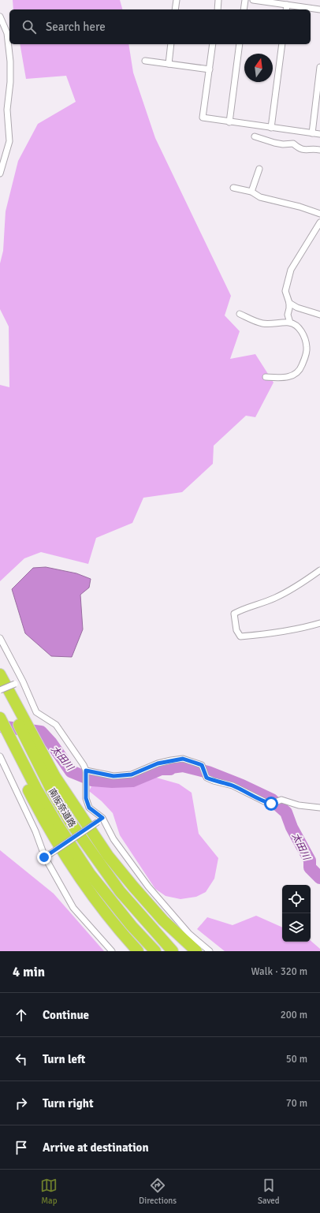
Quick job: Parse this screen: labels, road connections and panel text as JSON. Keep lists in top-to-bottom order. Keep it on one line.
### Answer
{"streets":{"highway":["南阪奈道路"]},"water":["太田川"],"north":"top","page":{"search":"Search here","heading":["4 min","Walk · 320 m"],"list":[["Continue","200 m"],["Turn left","50 m"],["Turn right","70 m"],"Arrive at destination"],"nav":["Map","Directions","Saved"]}}
